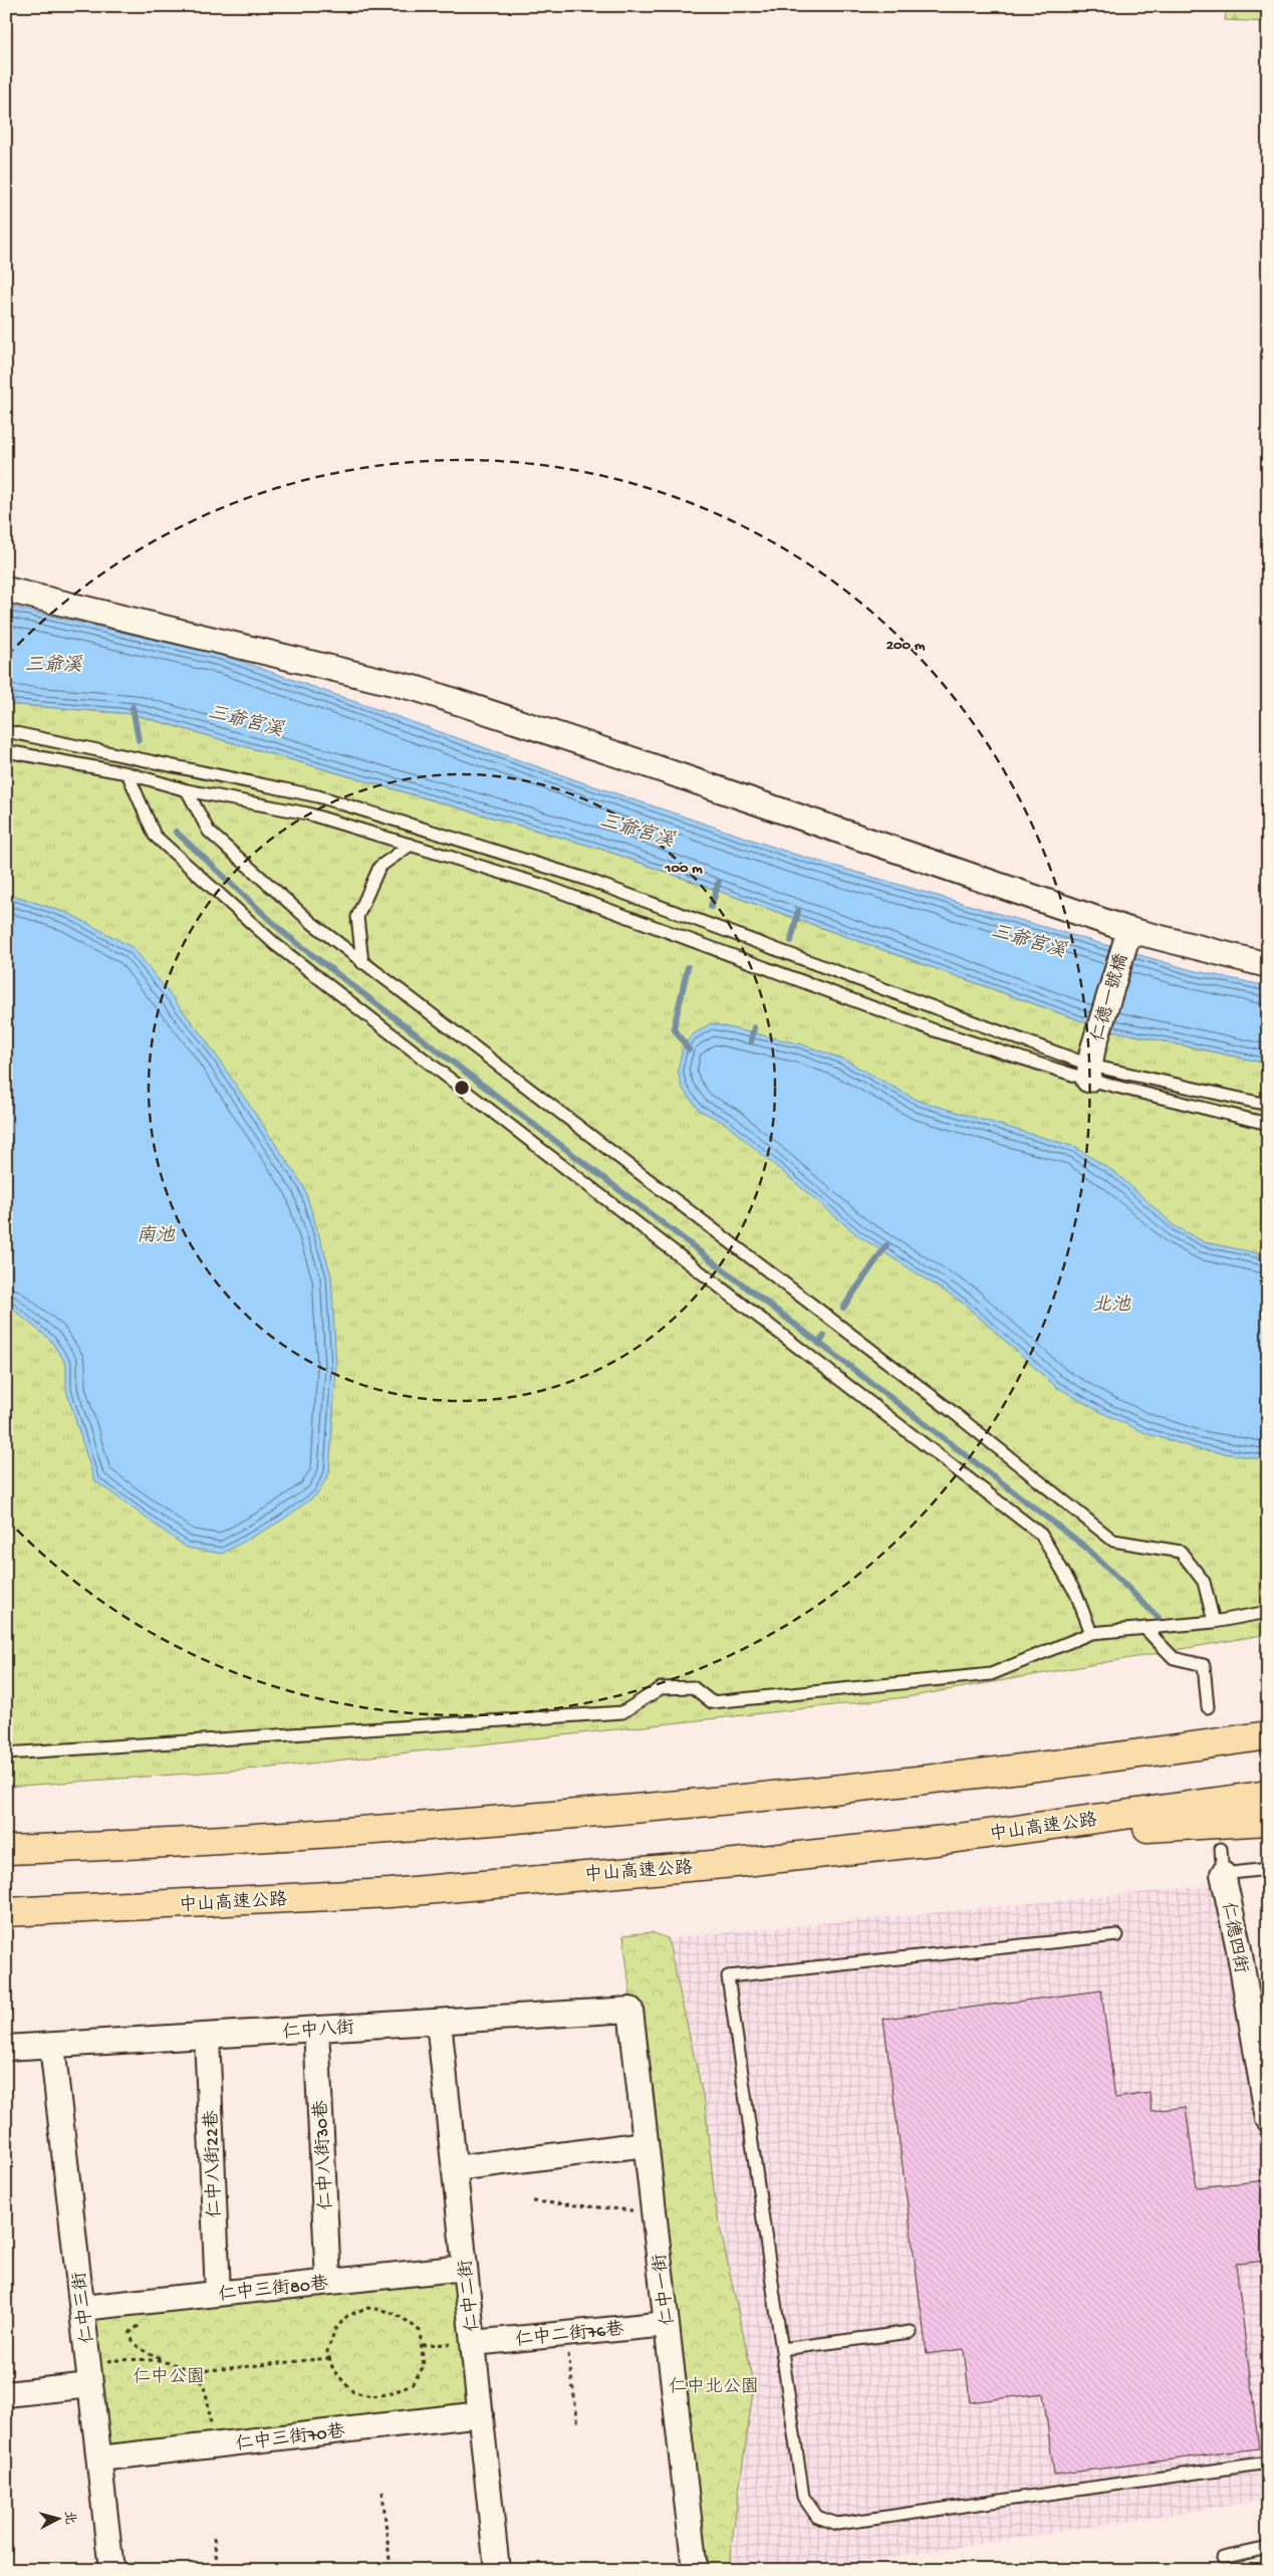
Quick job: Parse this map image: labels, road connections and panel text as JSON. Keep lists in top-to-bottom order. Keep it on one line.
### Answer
{"streets":{"highway":["中山高速公路"],"street":["仁德一號橋","仁德四街","仁中八街","仁中八街30巷","仁中八街22巷","仁中三街80巷","仁中一街","仁中二街","仁中三街","仁中二街76巷","仁中三街70巷"]},"crossings":[["仁中八街","仁中八街30巷"],["仁中八街","仁中八街22巷"],["仁中八街","仁中一街"],["仁中八街","仁中二街"],["仁中八街","仁中三街"],["仁中八街30巷","仁中三街80巷"],["仁中八街22巷","仁中三街80巷"],["仁中三街80巷","仁中二街"],["仁中三街80巷","仁中三街"],["仁中一街","仁中二街76巷"],["仁中二街","仁中二街76巷"],["仁中二街","仁中三街70巷"],["仁中三街","仁中三街70巷"]],"water":["三爺溪","三爺宮溪","南池","北池"],"parks":["仁中公園","仁中北公園"],"north":"right","rings":["200 m","100 m"]}
